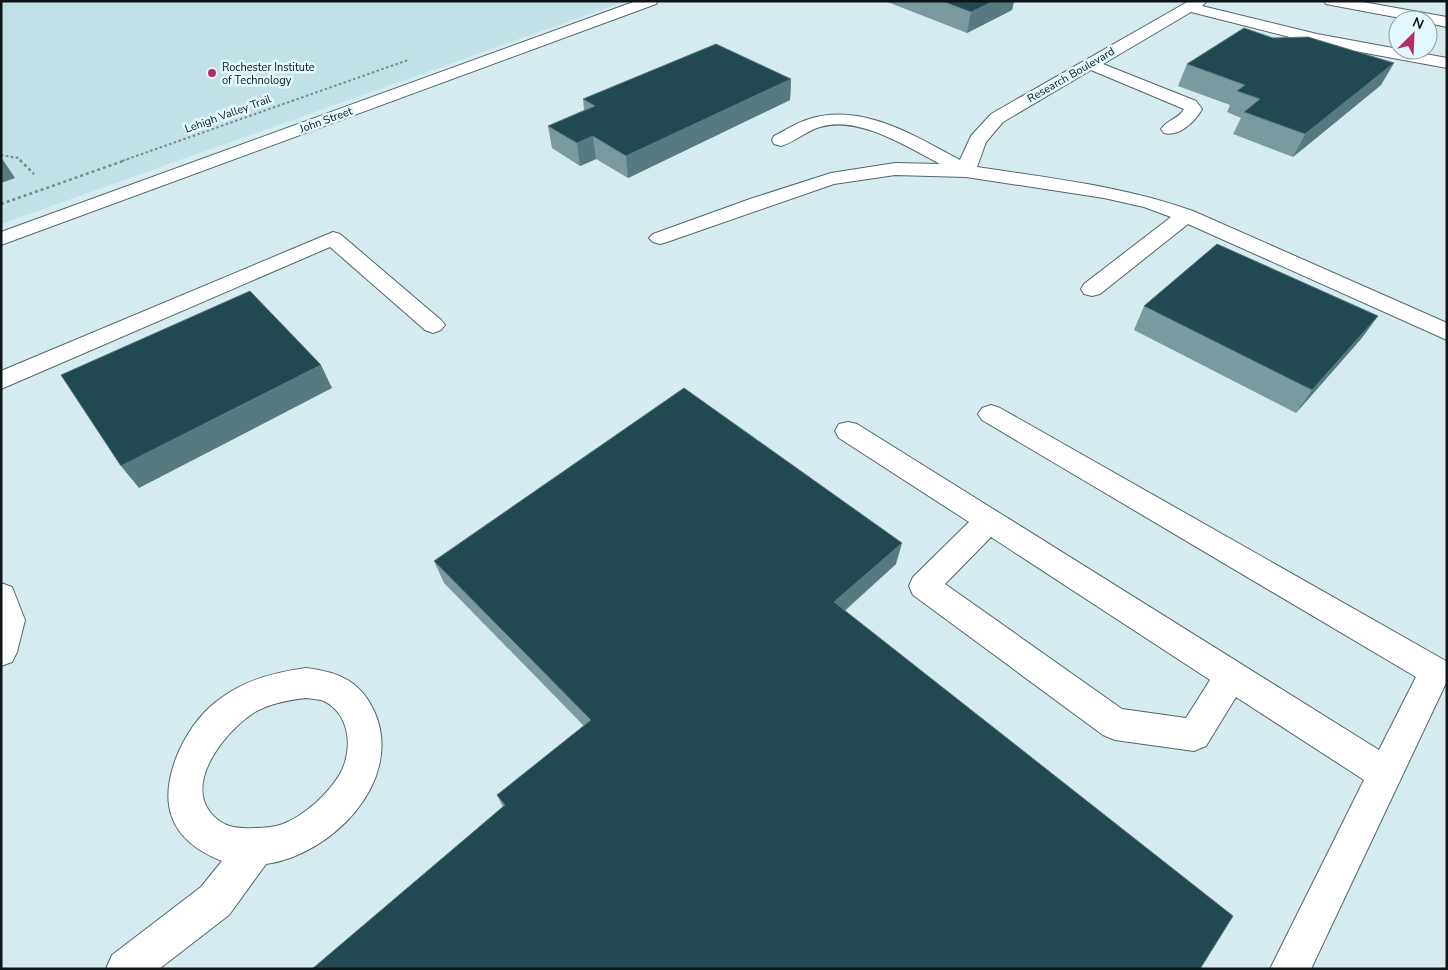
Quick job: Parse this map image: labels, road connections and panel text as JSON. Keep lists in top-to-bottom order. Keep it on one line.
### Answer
{"streets":{"street":["Research Boulevard","John Street"],"path":["Lehigh Valley Trail"]},"places":["Rochester Institute of Technology"],"north":"top right"}
